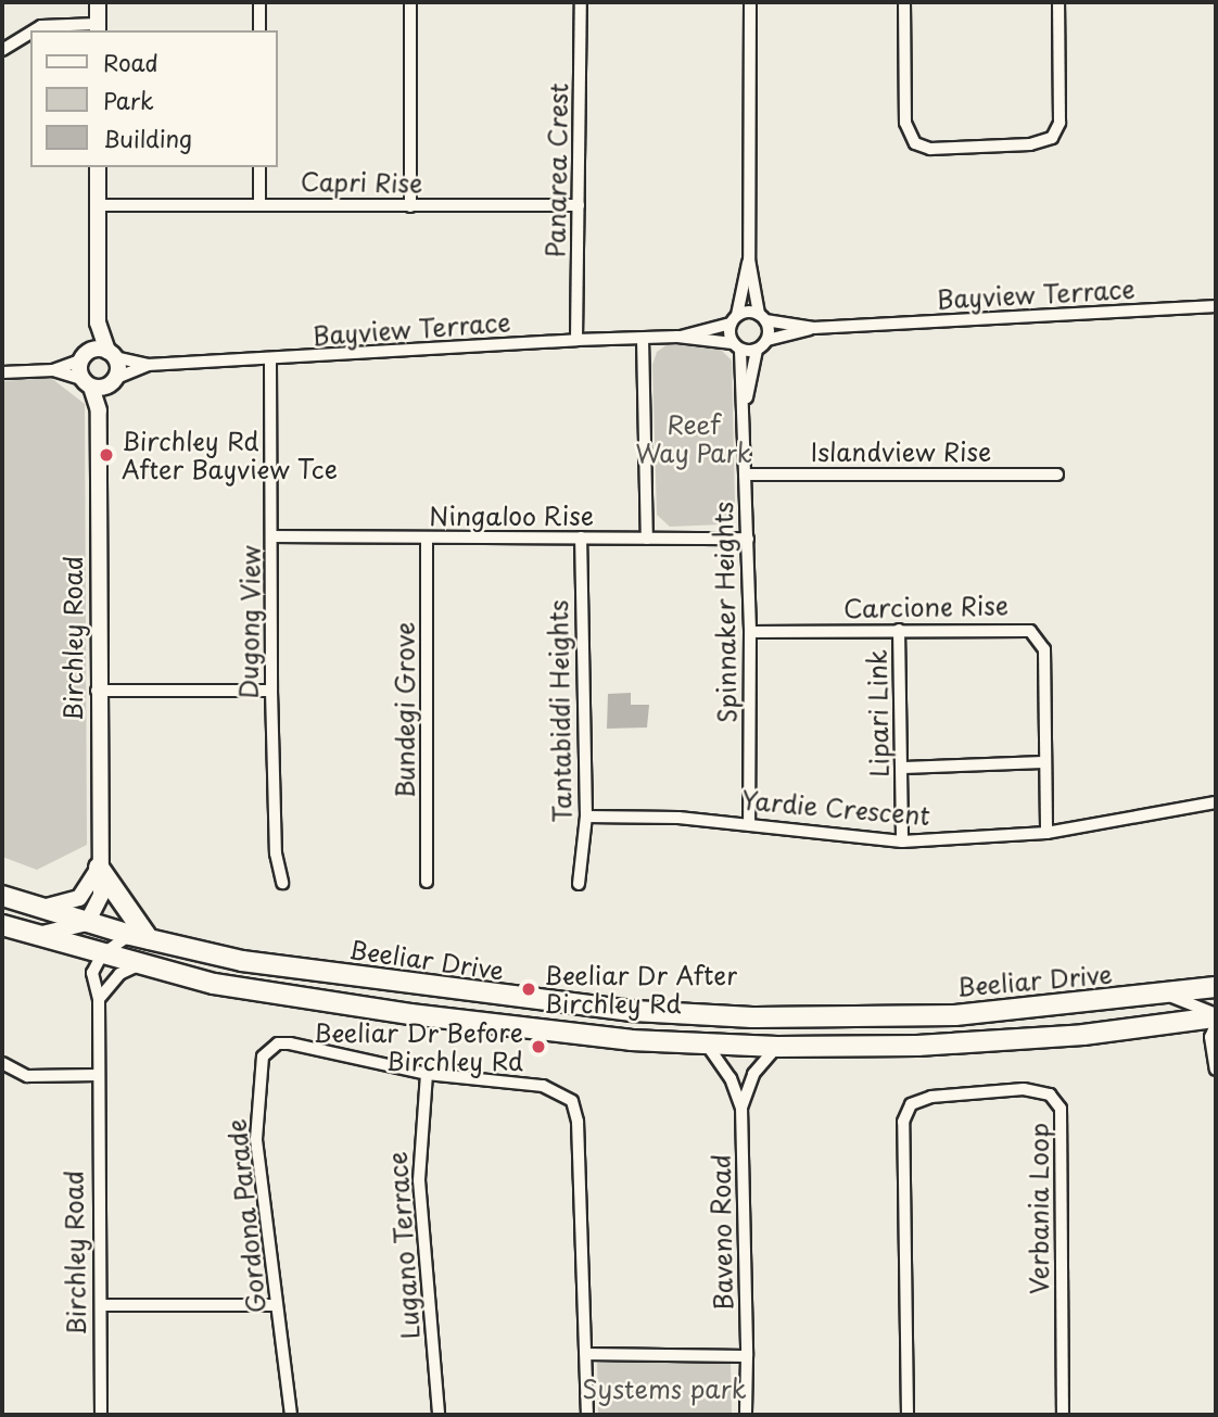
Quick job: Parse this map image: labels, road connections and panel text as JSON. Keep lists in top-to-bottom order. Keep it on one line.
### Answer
{"streets":{"highway":["Beeliar Drive"],"street":["Panarea Crest","Capri Rise","Bayview Terrace","Islandview Rise","Ningaloo Rise","Carcione Rise","Spinnaker Heights","Dugong View","Birchley Road","Bundegi Grove","Tantabiddi Heights","Lipari Link","Yardie Crescent","Verbania Loop","Gordona Parade","Baveno Road","Lugano Terrace"]},"crossings":[["Panarea Crest","Capri Rise"],["Panarea Crest","Bayview Terrace"],["Bayview Terrace","Spinnaker Heights"],["Bayview Terrace","Dugong View"],["Bayview Terrace","Birchley Road"],["Islandview Rise","Spinnaker Heights"],["Ningaloo Rise","Spinnaker Heights"],["Ningaloo Rise","Dugong View"],["Ningaloo Rise","Bundegi Grove"],["Ningaloo Rise","Tantabiddi Heights"],["Carcione Rise","Spinnaker Heights"],["Carcione Rise","Lipari Link"],["Carcione Rise","Yardie Crescent"],["Spinnaker Heights","Yardie Crescent"],["Birchley Road","Beeliar Drive"],["Tantabiddi Heights","Yardie Crescent"],["Lipari Link","Yardie Crescent"],["Gordona Parade","Lugano Terrace"]],"parks":["Reef Way Park","Systems park"],"places":["Birchley Rd After Bayview Tce","Beeliar Dr After Birchley Rd","Beeliar Dr Before Birchley Rd"],"legend":["Road","Park","Building"]}
